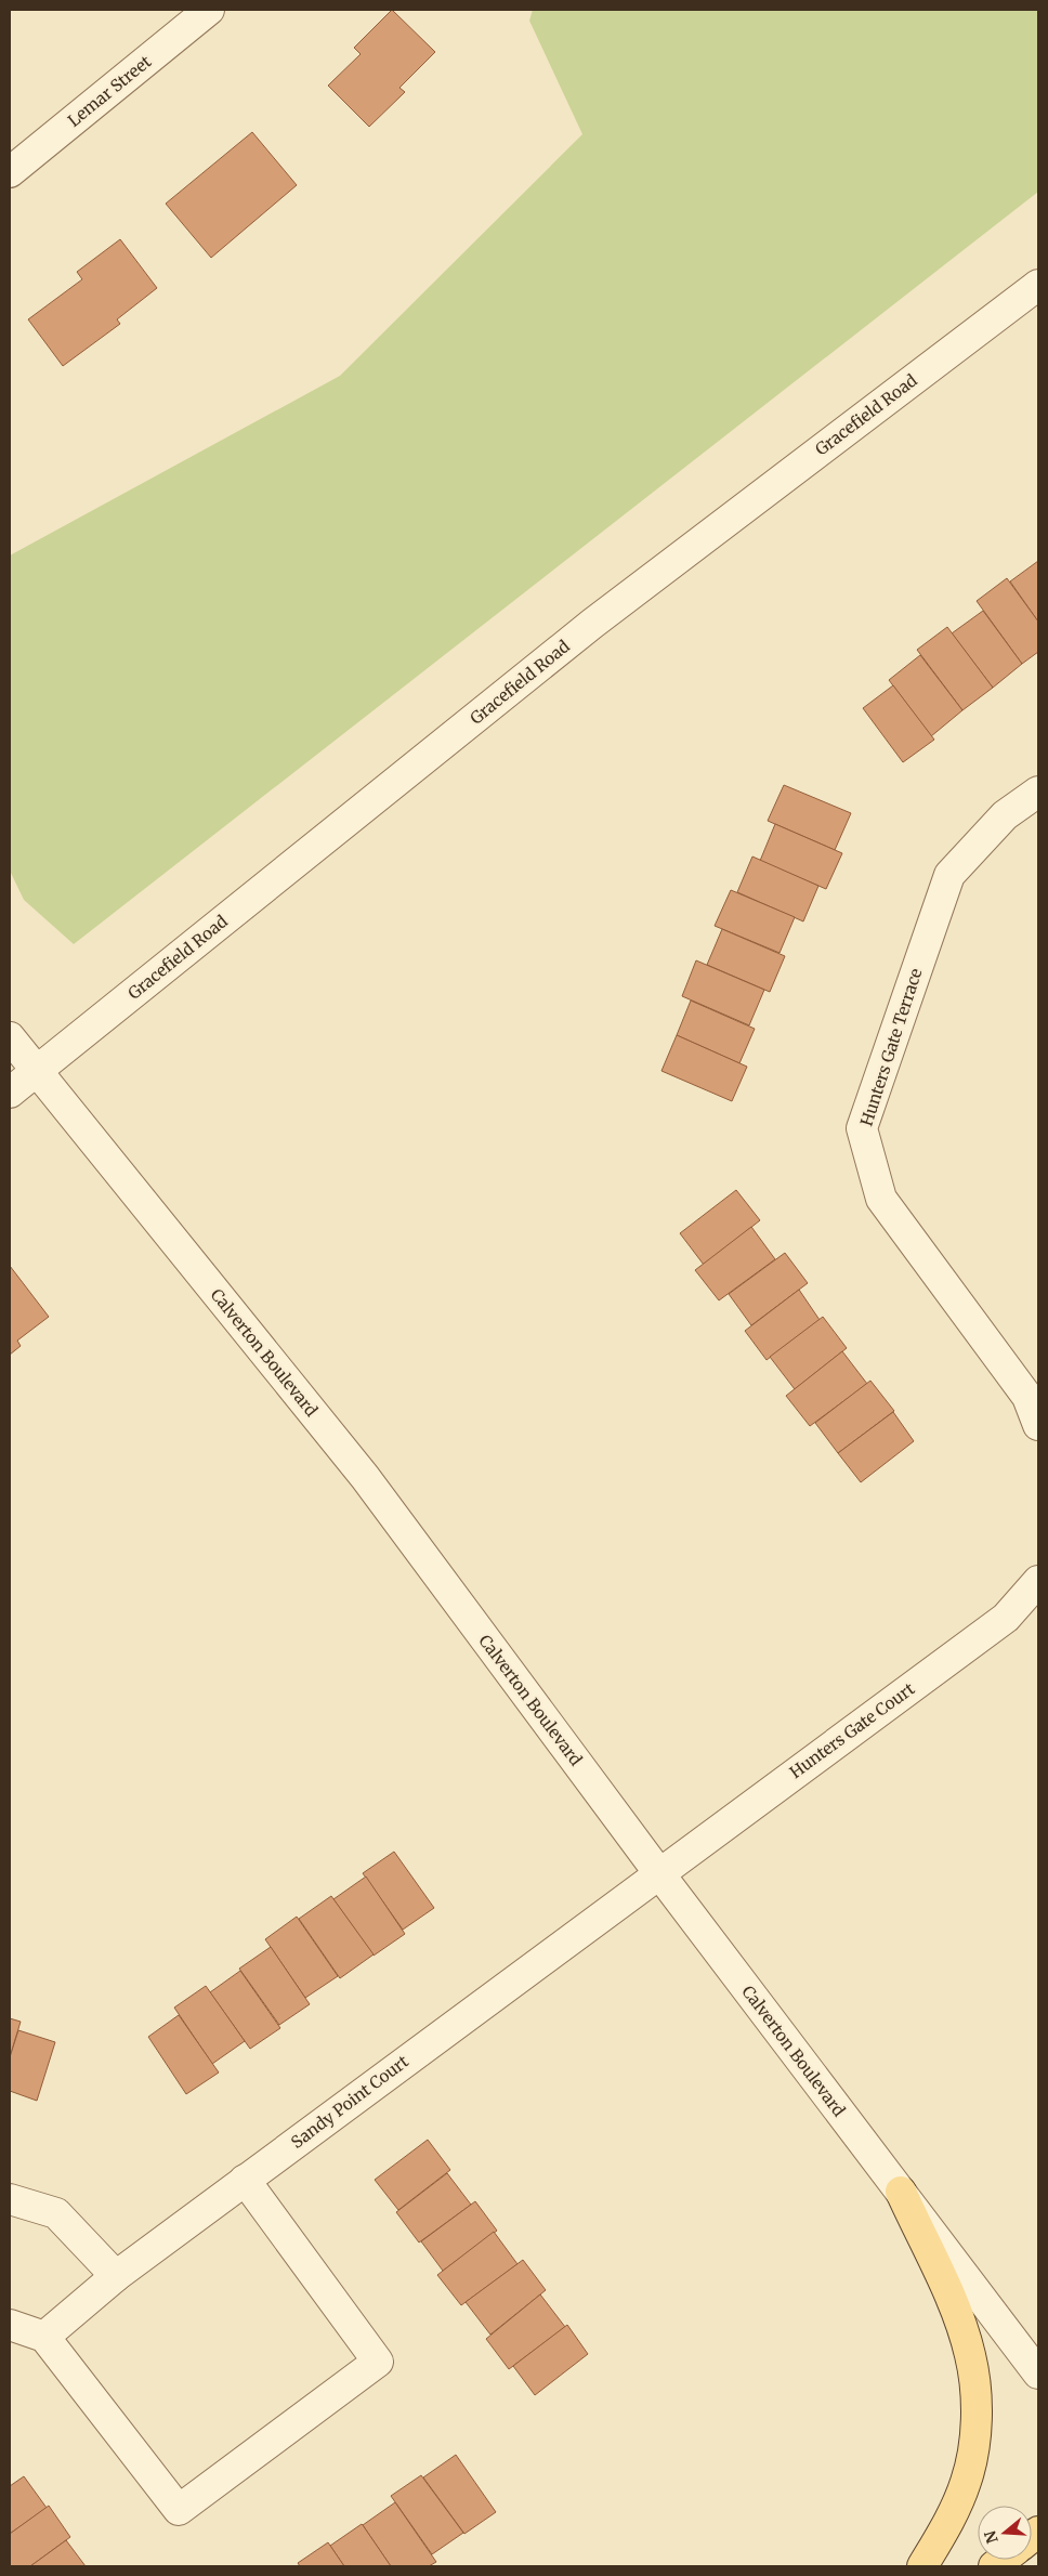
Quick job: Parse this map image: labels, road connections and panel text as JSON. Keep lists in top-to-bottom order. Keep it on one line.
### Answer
{"streets":{"street":["Lemar Street","Gracefield Road","Hunters Gate Terrace","Calverton Boulevard","Hunters Gate Court","Sandy Point Court"]},"crossings":[["Gracefield Road","Calverton Boulevard"],["Calverton Boulevard","Hunters Gate Court"],["Calverton Boulevard","Sandy Point Court"],["Hunters Gate Court","Sandy Point Court"]],"north":"left"}
